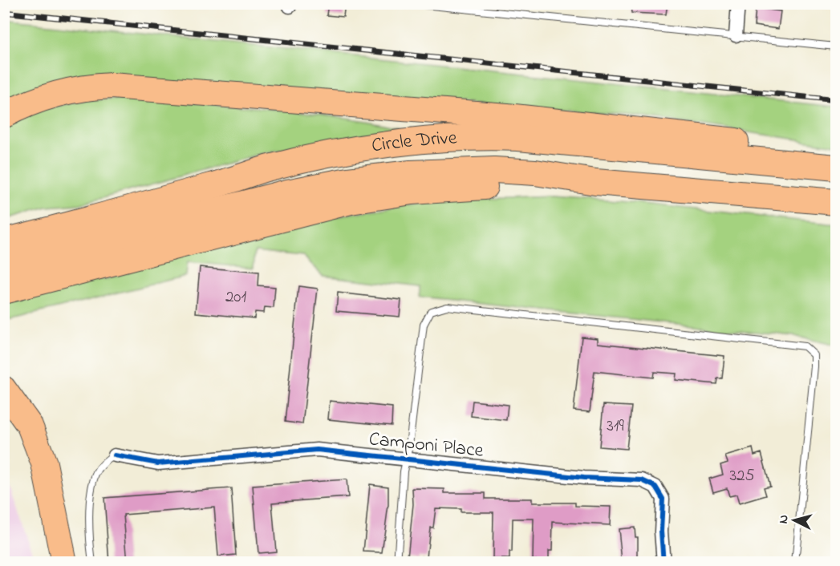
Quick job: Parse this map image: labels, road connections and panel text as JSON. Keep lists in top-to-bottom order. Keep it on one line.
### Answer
{"streets":{"highway":["Circle Drive"],"street":["Camponi Place"]},"house_numbers":["201","319","325"],"north":"left"}
